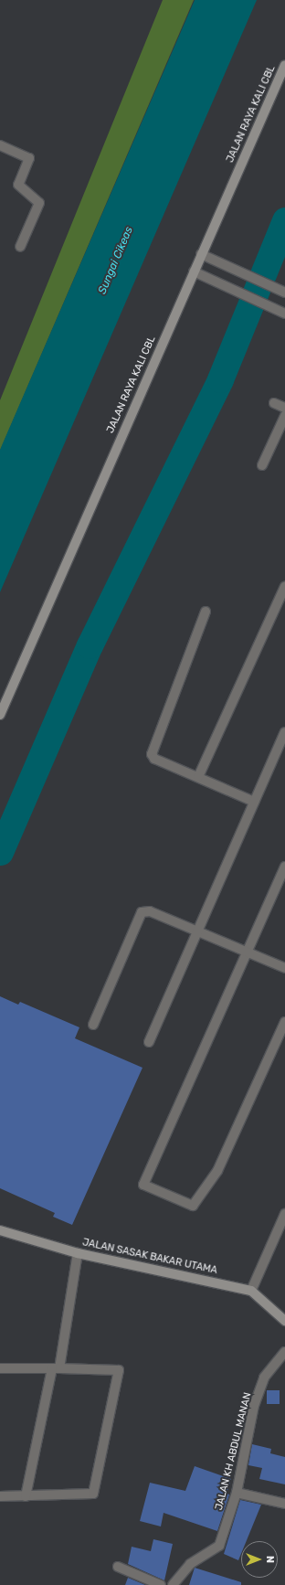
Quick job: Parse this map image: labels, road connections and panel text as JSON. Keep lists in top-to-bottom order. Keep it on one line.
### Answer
{"streets":{"main road":["JALAN RAYA KALI CBL","JALAN SASAK BAKAR UTAMA"],"street":["JALAN KH ABDUL MANAN"]},"water":["Sungai Cikeas"],"north":"right"}
